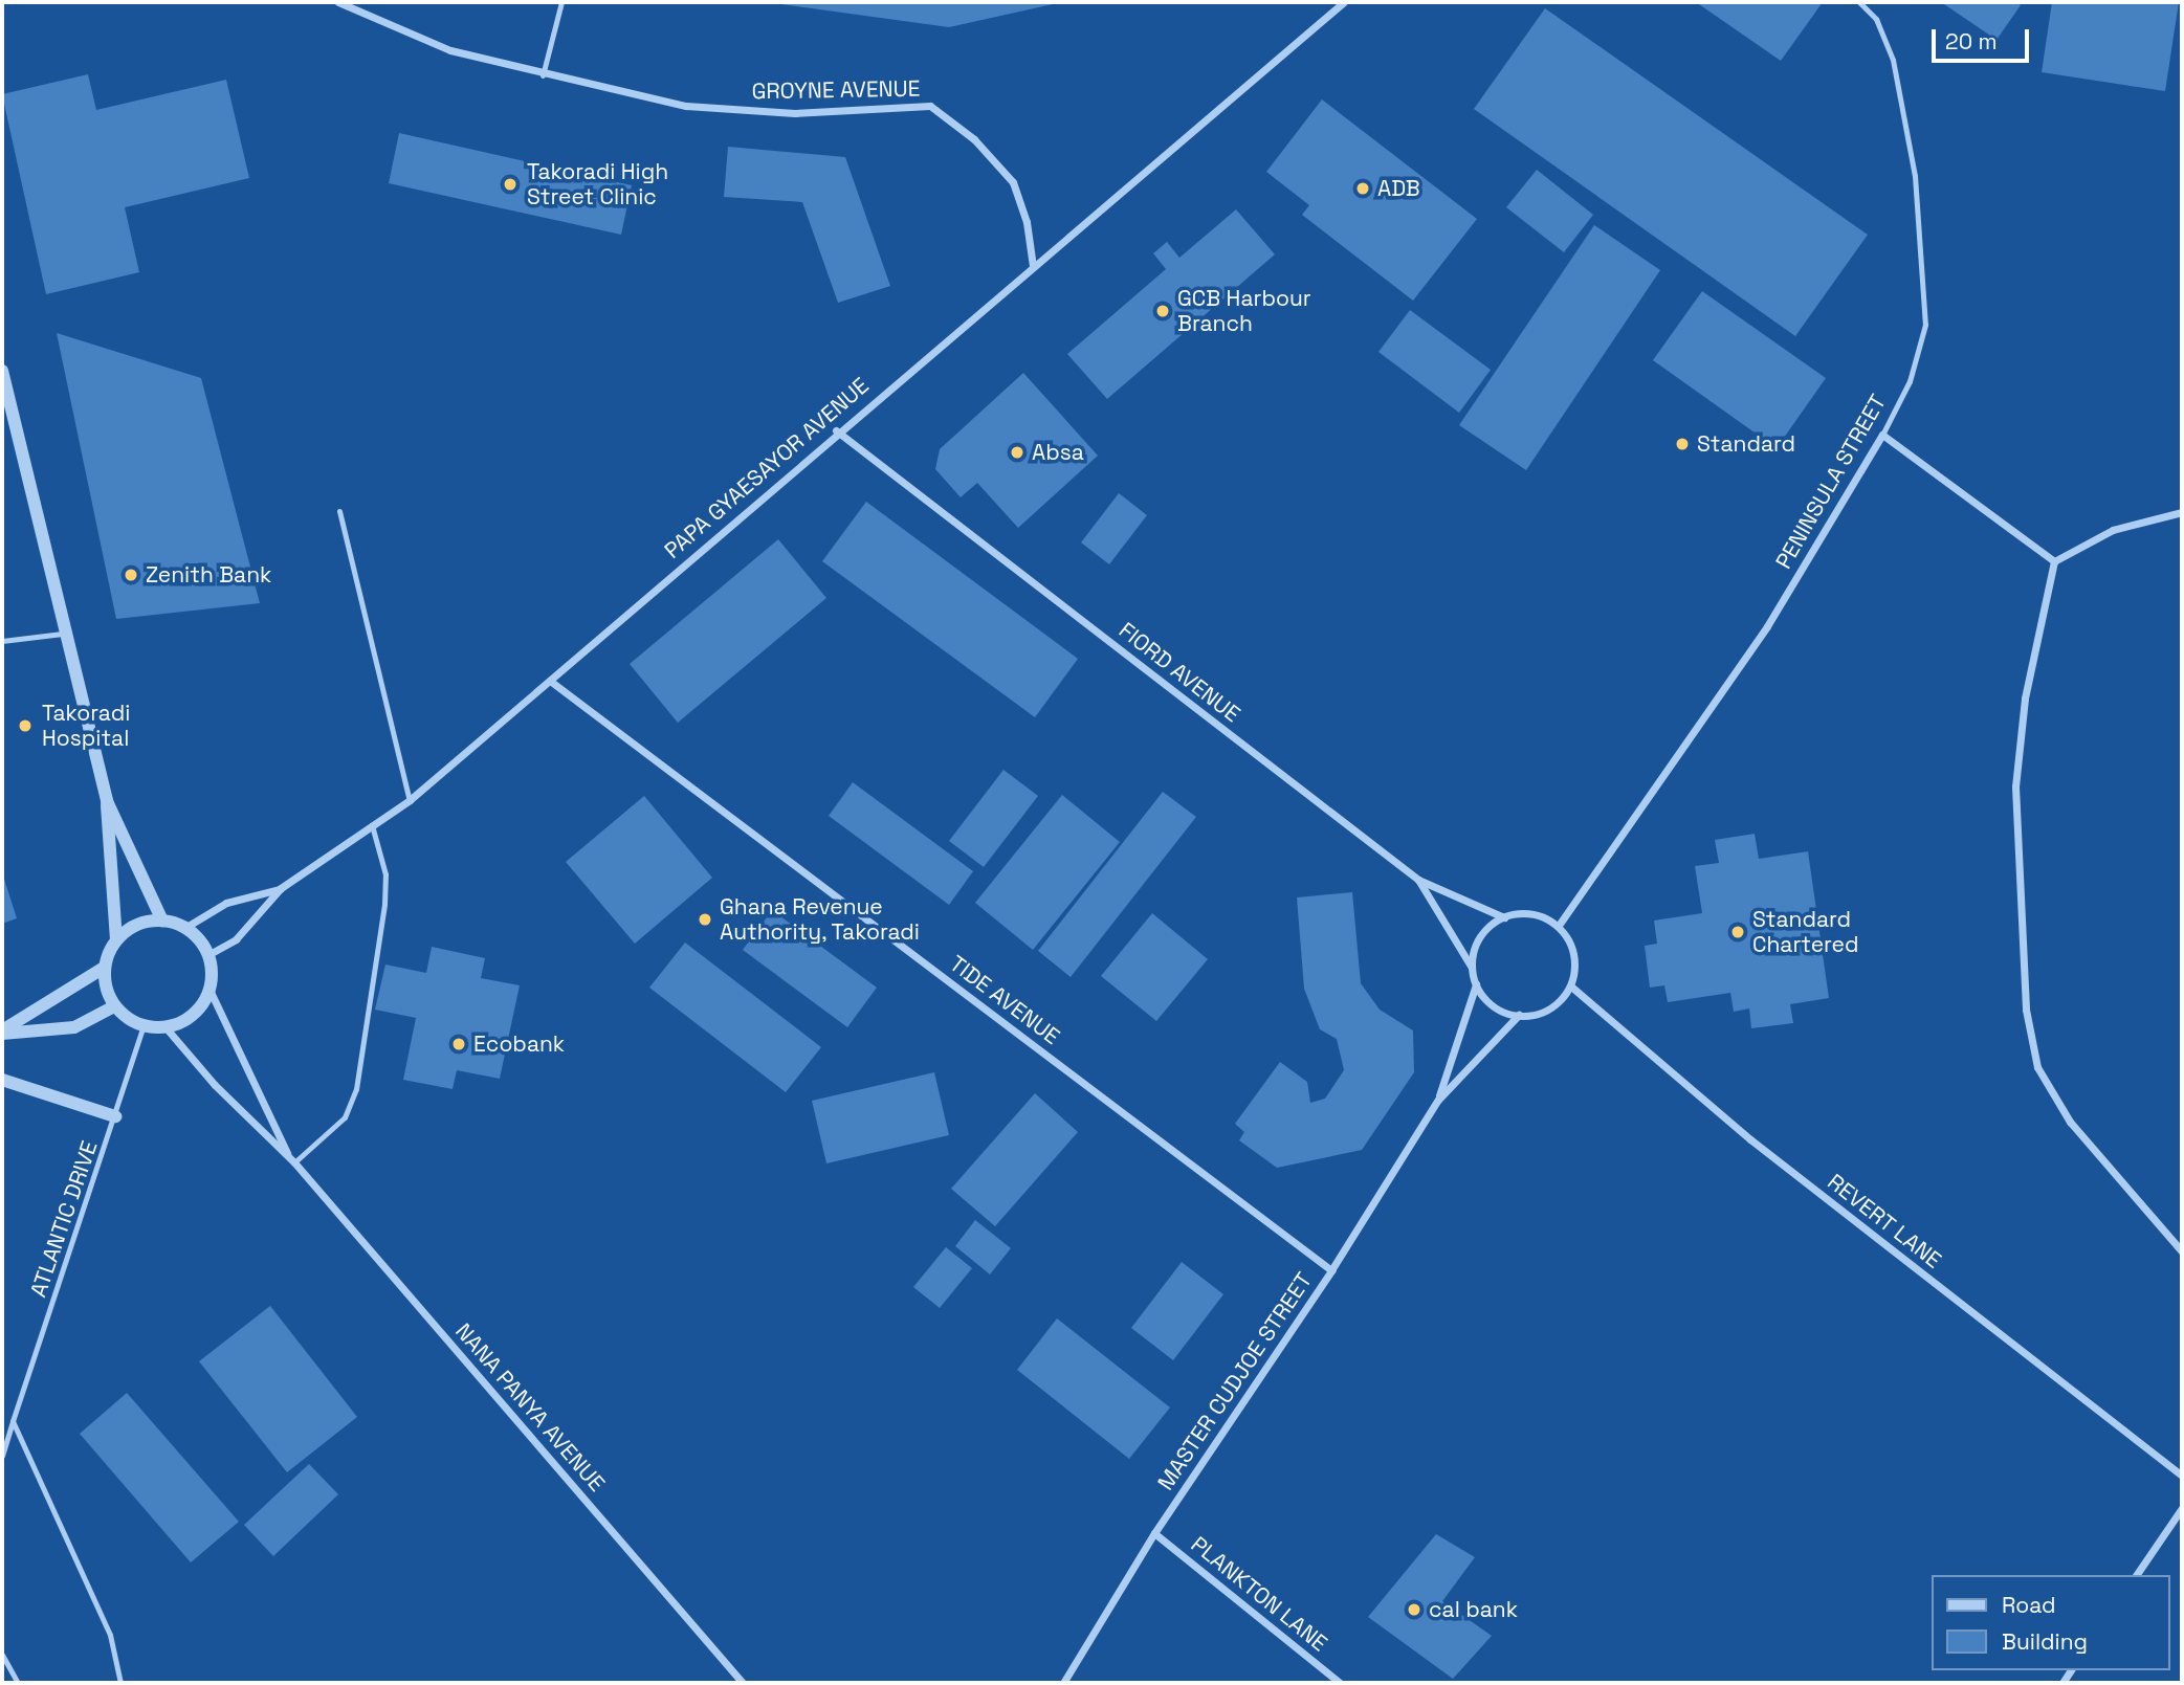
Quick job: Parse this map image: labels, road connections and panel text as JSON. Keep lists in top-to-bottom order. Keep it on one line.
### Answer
{"streets":{"street":["GROYNE AVENUE","PAPA GYAESAYOR AVENUE","PENINSULA STREET","FIORD AVENUE","TIDE AVENUE","REVERT LANE","MASTER CUDJOE STREET","NANA PANYA AVENUE","PLANKTON LANE"],"lane":["ATLANTIC DRIVE"]},"crossings":[["GROYNE AVENUE","PAPA GYAESAYOR AVENUE"],["PAPA GYAESAYOR AVENUE","FIORD AVENUE"],["PAPA GYAESAYOR AVENUE","TIDE AVENUE"],["PAPA GYAESAYOR AVENUE","ATLANTIC DRIVE"],["PAPA GYAESAYOR AVENUE","NANA PANYA AVENUE"],["PENINSULA STREET","FIORD AVENUE"],["PENINSULA STREET","REVERT LANE"],["PENINSULA STREET","MASTER CUDJOE STREET"],["FIORD AVENUE","REVERT LANE"],["FIORD AVENUE","MASTER CUDJOE STREET"],["TIDE AVENUE","MASTER CUDJOE STREET"],["ATLANTIC DRIVE","NANA PANYA AVENUE"],["REVERT LANE","MASTER CUDJOE STREET"],["MASTER CUDJOE STREET","PLANKTON LANE"]],"places":["Takoradi High Street Clinic","ADB","GCB Harbour Branch","Standard","Absa","Zenith Bank","Takoradi Hospital","Ghana Revenue Authority, Takoradi","Standard Chartered","Ecobank","cal bank"],"legend":["Road","Building"],"scale_bar":"20 m"}
